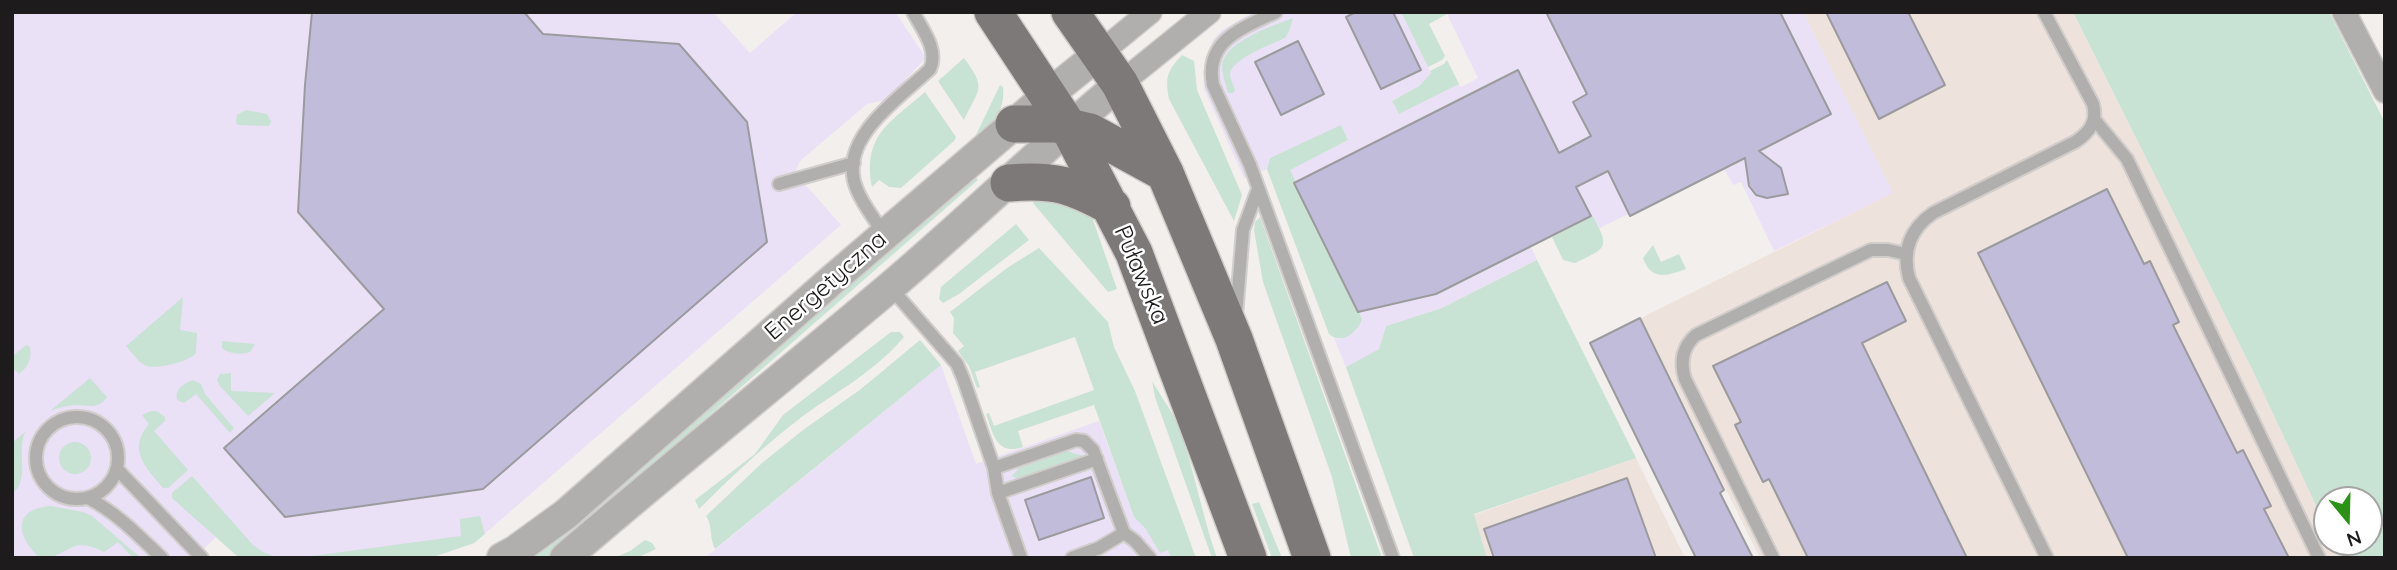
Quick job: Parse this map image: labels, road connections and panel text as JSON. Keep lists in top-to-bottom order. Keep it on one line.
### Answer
{"streets":{"main road":["Puławska"],"street":["Energetyczna"]},"crossings":[["Puławska","Energetyczna"]],"north":"bottom"}
